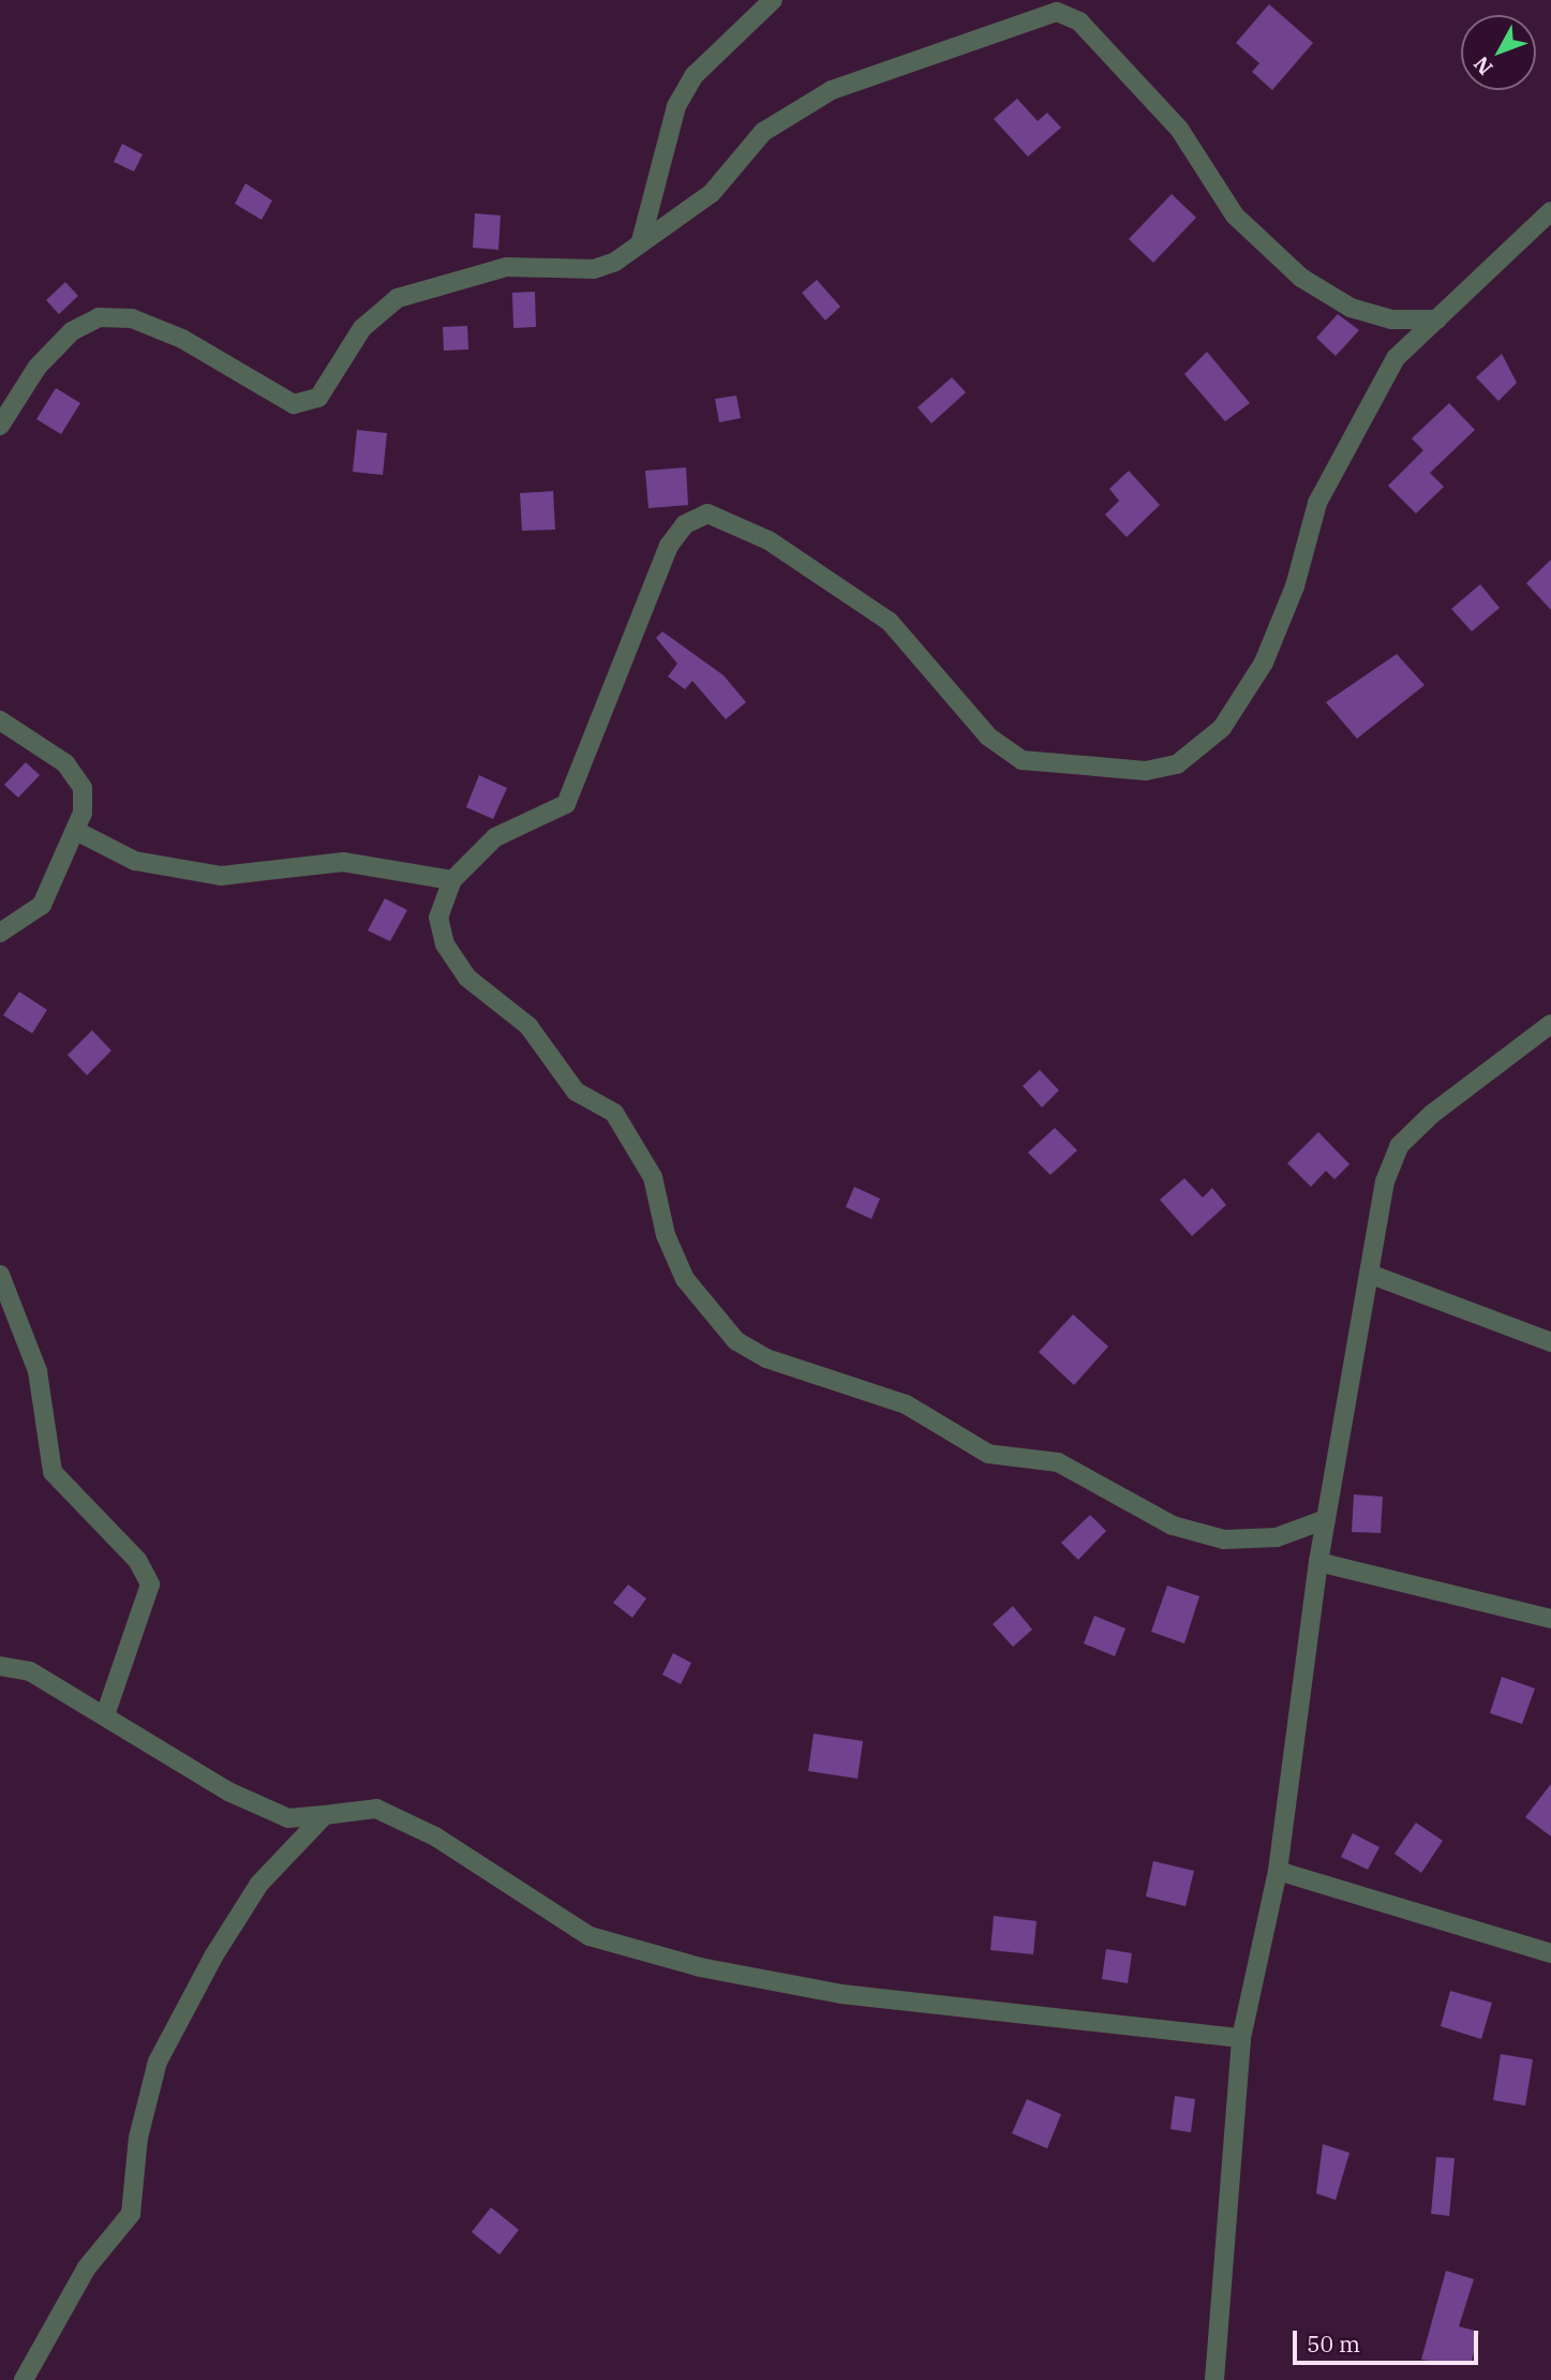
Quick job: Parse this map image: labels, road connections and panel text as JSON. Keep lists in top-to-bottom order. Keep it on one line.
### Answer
{"scale_bar":"50 m","north":"bottom left"}
